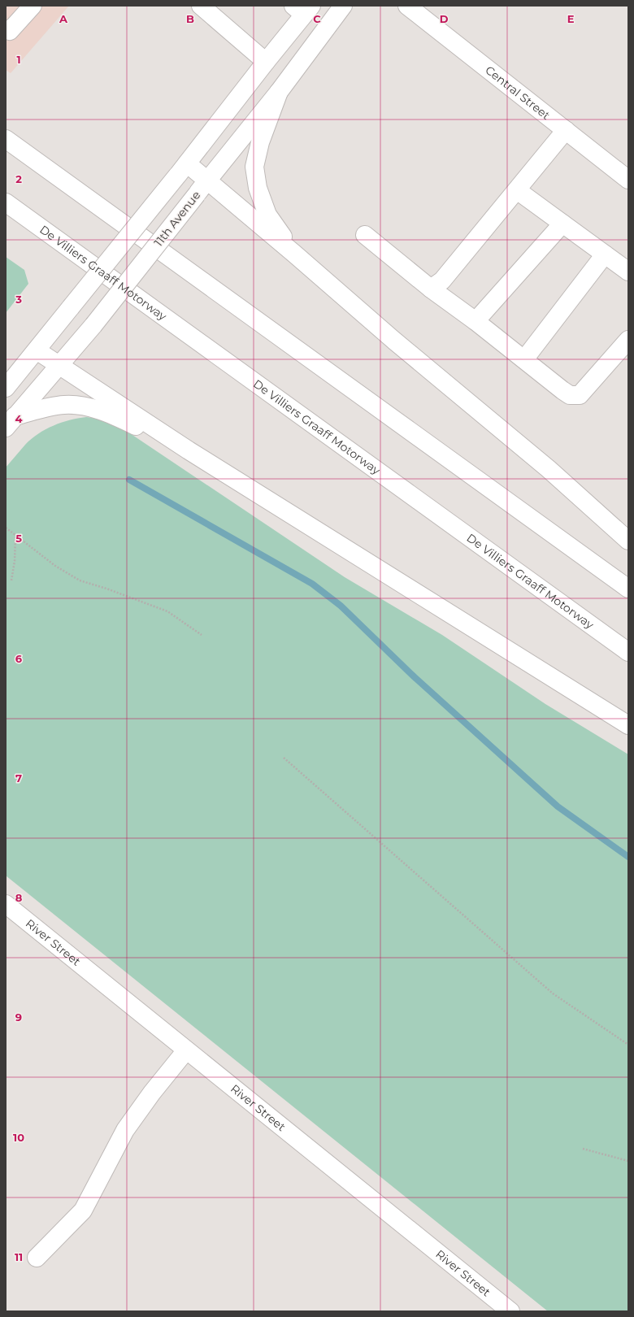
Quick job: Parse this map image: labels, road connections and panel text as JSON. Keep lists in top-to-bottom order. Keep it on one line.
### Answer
{"streets":{"main road":["Central Street","11th Avenue","De Villiers Graaff Motorway","River Street"]},"grid":{"columns":["A","B","C","D","E"],"rows":["1","2","3","4","5","6","7","8","9","10","11"]}}
